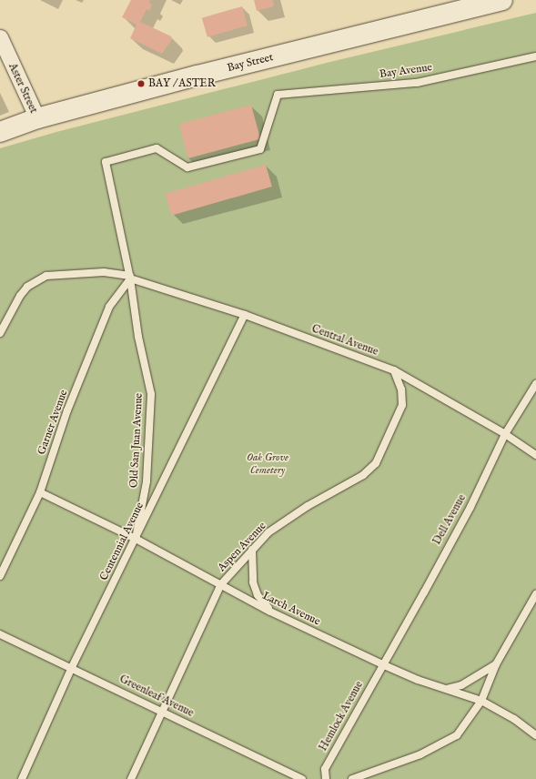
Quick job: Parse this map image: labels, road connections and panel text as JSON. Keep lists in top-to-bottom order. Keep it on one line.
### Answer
{"streets":{"main road":["Bay Street"],"street":["Aster Street"],"lane":["Bay Avenue","Central Avenue","Garner Avenue","Old San Juan Avenue","Dell Avenue","Centennial Avenue","Aspen Avenue","Larch Avenue","Greenleaf Avenue","Hemlock Avenue"]},"crossings":[["Bay Street","Aster Street"],["Bay Avenue","Old San Juan Avenue"],["Central Avenue","Garner Avenue"],["Central Avenue","Old San Juan Avenue"],["Central Avenue","Dell Avenue"],["Central Avenue","Centennial Avenue"],["Central Avenue","Aspen Avenue"],["Garner Avenue","Old San Juan Avenue"],["Garner Avenue","Larch Avenue"],["Old San Juan Avenue","Centennial Avenue"],["Old San Juan Avenue","Larch Avenue"],["Dell Avenue","Larch Avenue"],["Dell Avenue","Hemlock Avenue"],["Centennial Avenue","Larch Avenue"],["Centennial Avenue","Greenleaf Avenue"],["Aspen Avenue","Larch Avenue"],["Aspen Avenue","Greenleaf Avenue"],["Larch Avenue","Hemlock Avenue"]],"parks":["Oak Grove Cemetery"],"places":["BAY / ASTER"]}
